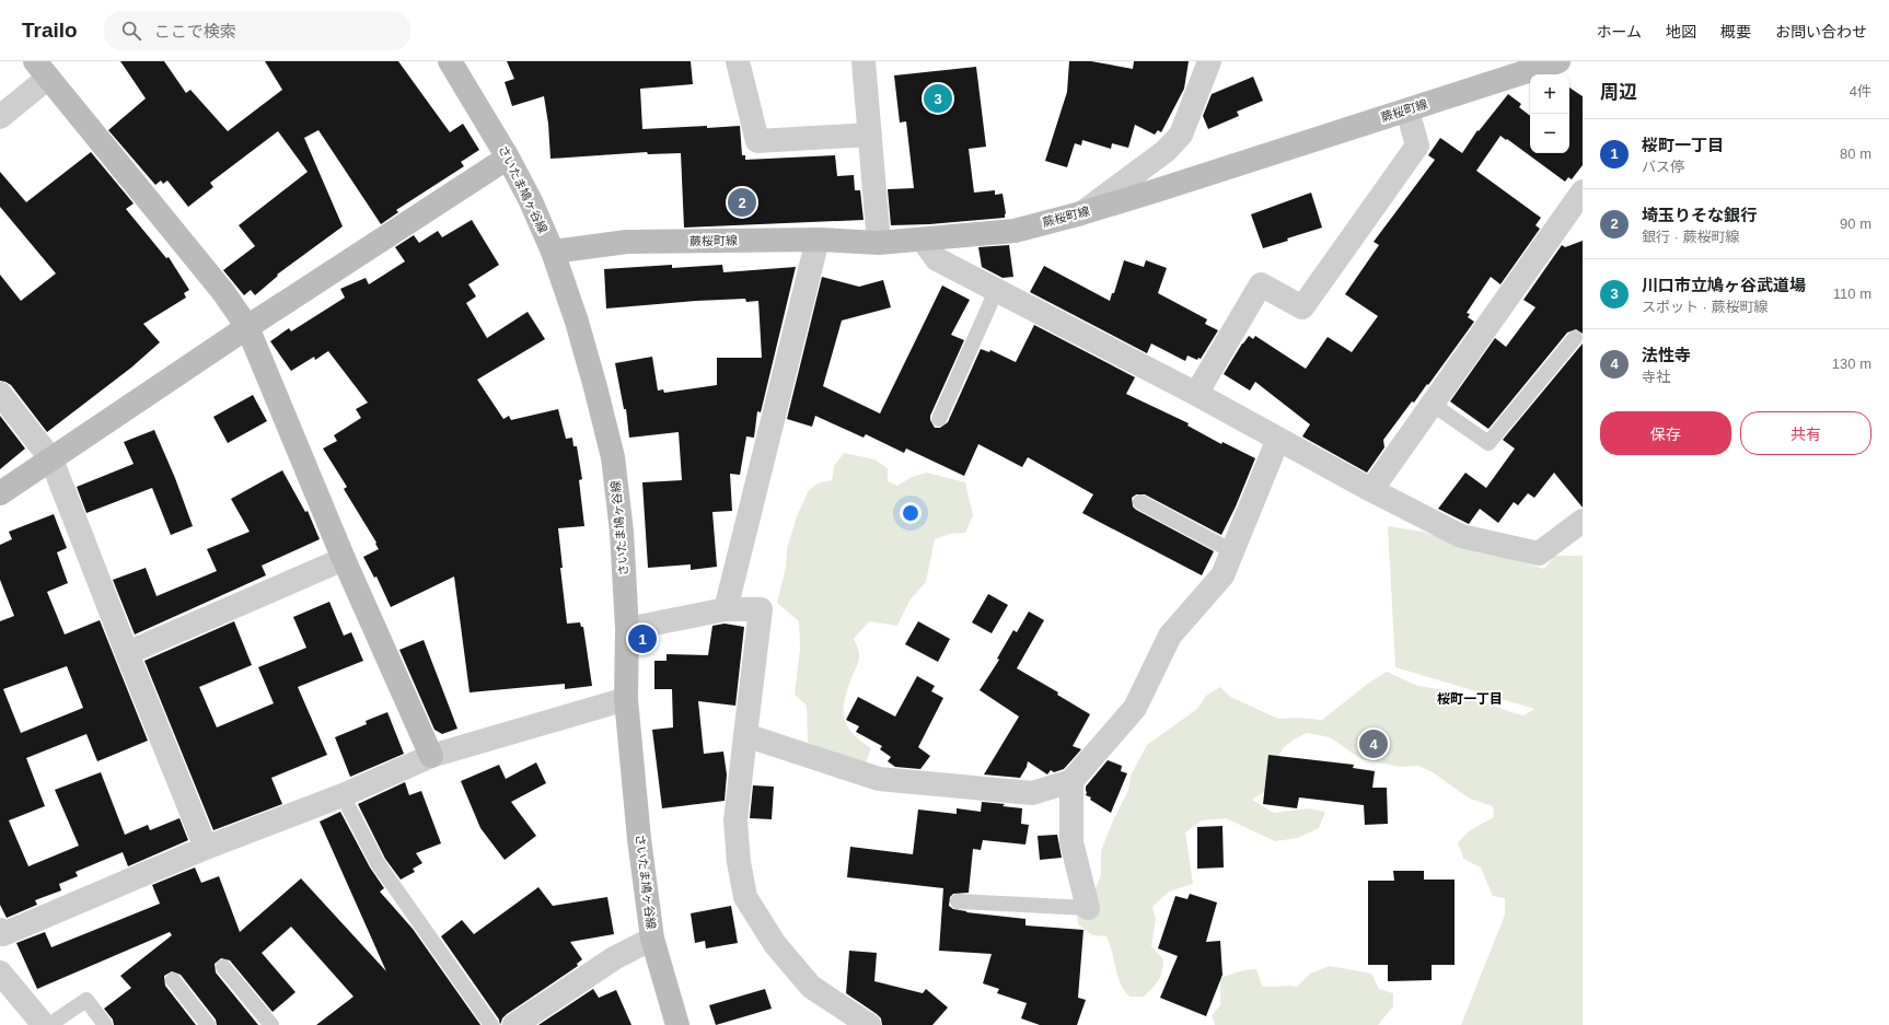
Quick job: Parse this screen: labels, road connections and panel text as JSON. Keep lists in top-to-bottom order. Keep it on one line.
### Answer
{"streets":{"main road":["蕨桜町線","さいたま鳩ヶ谷線"]},"crossings":[["蕨桜町線","さいたま鳩ヶ谷線"]],"districts":["桜町一丁目"],"page":{"header":"Trailo","search":"ここで検索","nav":["ホーム","地図","概要","お問い合わせ"],"heading":["周辺","4件"],"map_buttons":["+","−"],"pins":["3","2","1","4"],"list":[{"mark":"1","name":"桜町一丁目","note":"バス停","value":"80 m"},{"mark":"2","name":"埼玉りそな銀行","note":"銀行 · 蕨桜町線","value":"90 m"},{"mark":"3","name":"川口市立鳩ヶ谷武道場","note":"スポット · 蕨桜町線","value":"110 m"},{"mark":"4","name":"法性寺","note":"寺社","value":"130 m"}],"buttons":["保存","共有"]}}
